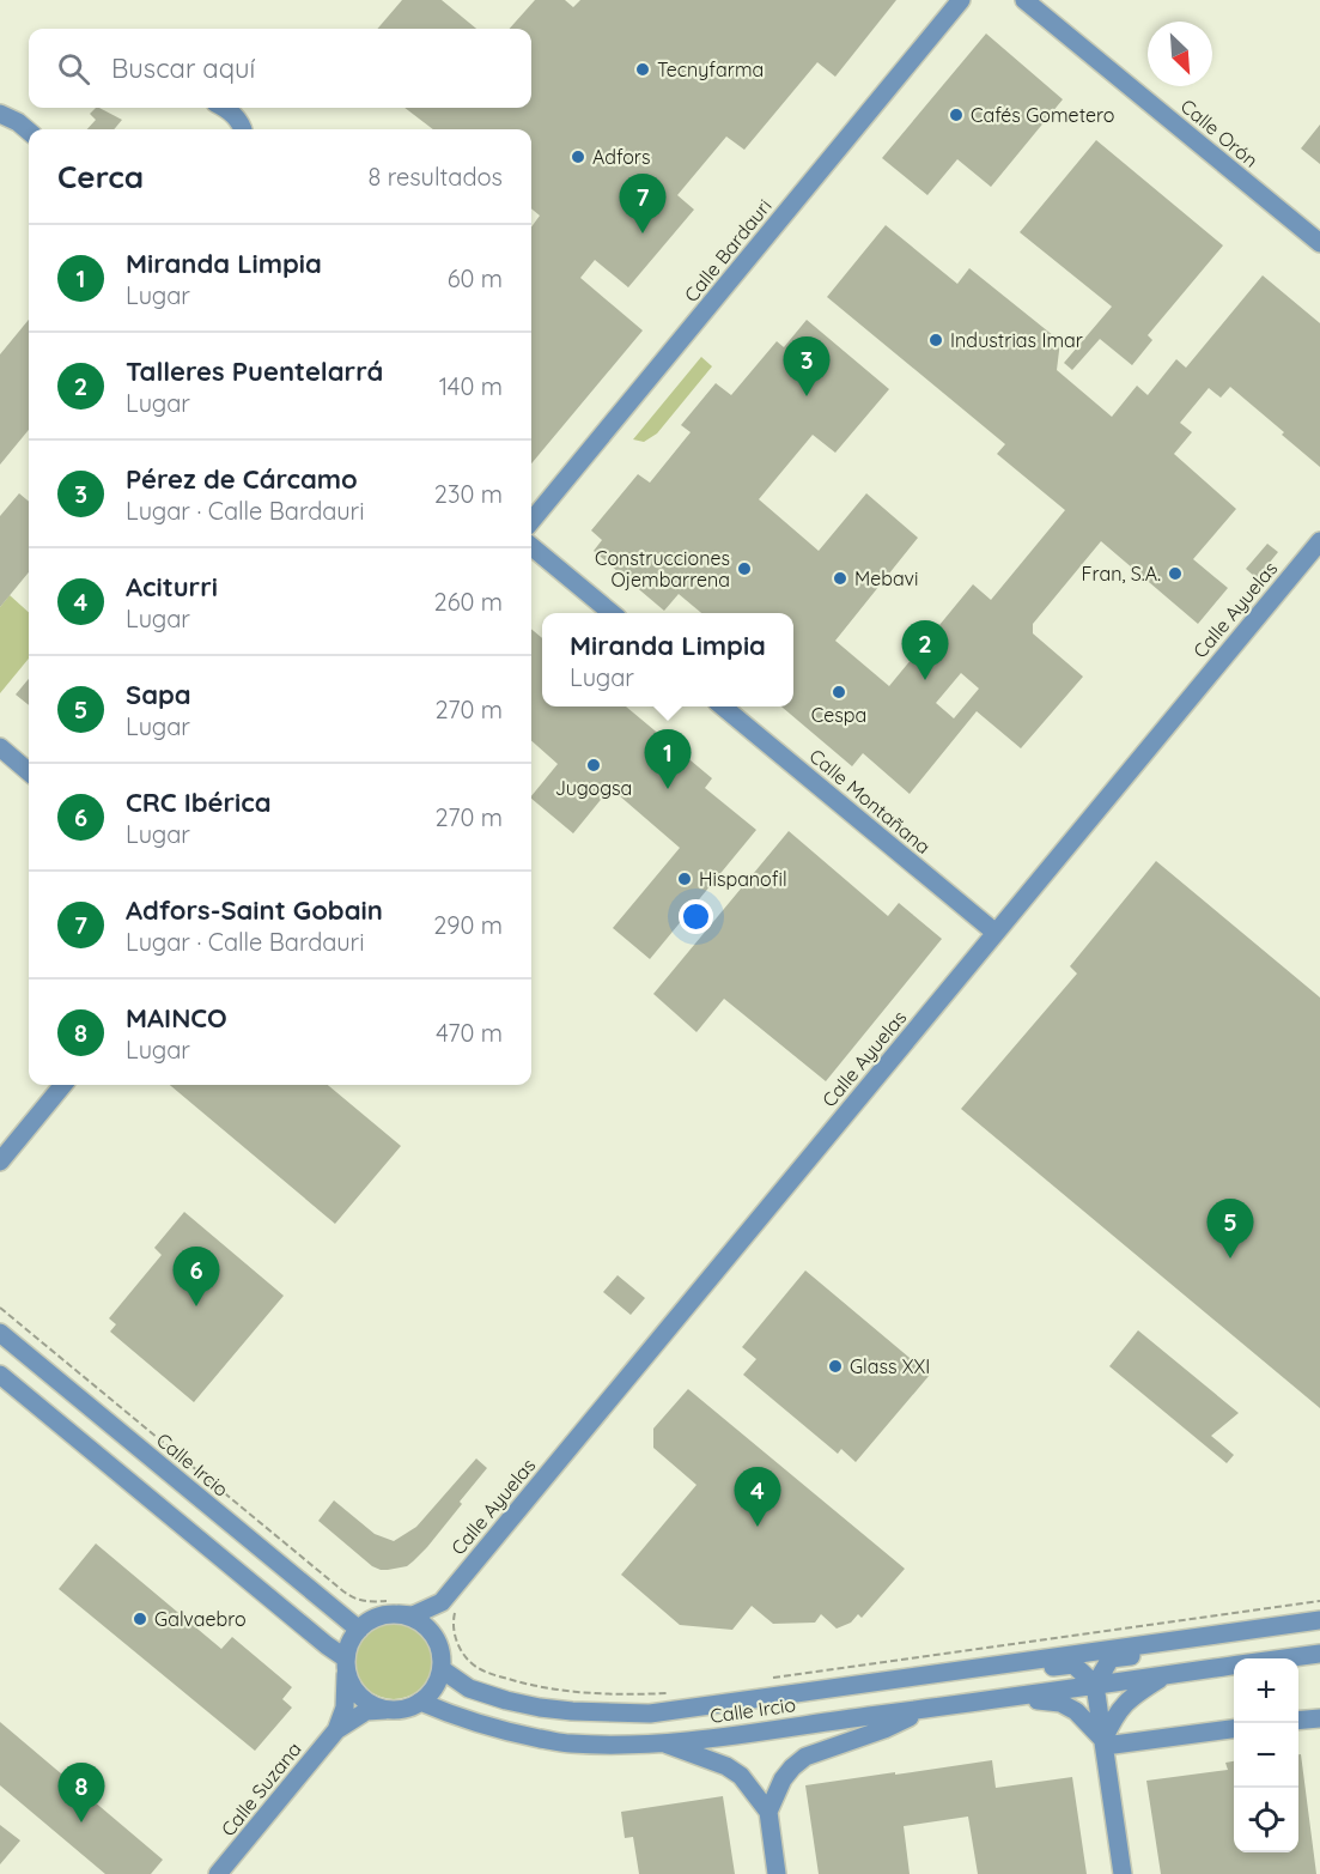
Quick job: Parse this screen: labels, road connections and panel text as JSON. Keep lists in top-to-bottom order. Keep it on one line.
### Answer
{"streets":{"street":["Calle Orón","Calle Bardauri","Calle Ayuelas","Calle Montañana","Calle Ircio","Calle Suzana"]},"crossings":[["Calle Ayuelas","Calle Montañana"],["Calle Ayuelas","Calle Ircio"],["Calle Ayuelas","Calle Suzana"],["Calle Ircio","Calle Suzana"]],"places":["Tecnyfarma","Cafés Gometero","Adfors","Industrias Imar","Construcciones Ojembarrena","Fran, S.A.","Mebavi","Cespa","Jugogsa","Hispanofil","Glass XXI","Galvaebro"],"north":"bottom right","page":{"search":"Buscar aquí","heading":["Cerca","8 resultados"],"pins":["7","3","2","1","5","6","4","8"],"list":[{"mark":"1","name":"Miranda Limpia","note":"Lugar","value":"60 m"},{"mark":"2","name":"Talleres Puentelarrá","note":"Lugar","value":"140 m"},{"mark":"3","name":"Pérez de Cárcamo","note":"Lugar · Calle Bardauri","value":"230 m"},{"mark":"4","name":"Aciturri","note":"Lugar","value":"260 m"},{"mark":"5","name":"Sapa","note":"Lugar","value":"270 m"},{"mark":"6","name":"CRC Ibérica","note":"Lugar","value":"270 m"},{"mark":"7","name":"Adfors-Saint Gobain","note":"Lugar · Calle Bardauri","value":"290 m"},{"mark":"8","name":"MAINCO","note":"Lugar","value":"470 m"}],"popup":["Miranda Limpia","Lugar"],"map_buttons":["+","−"]}}
